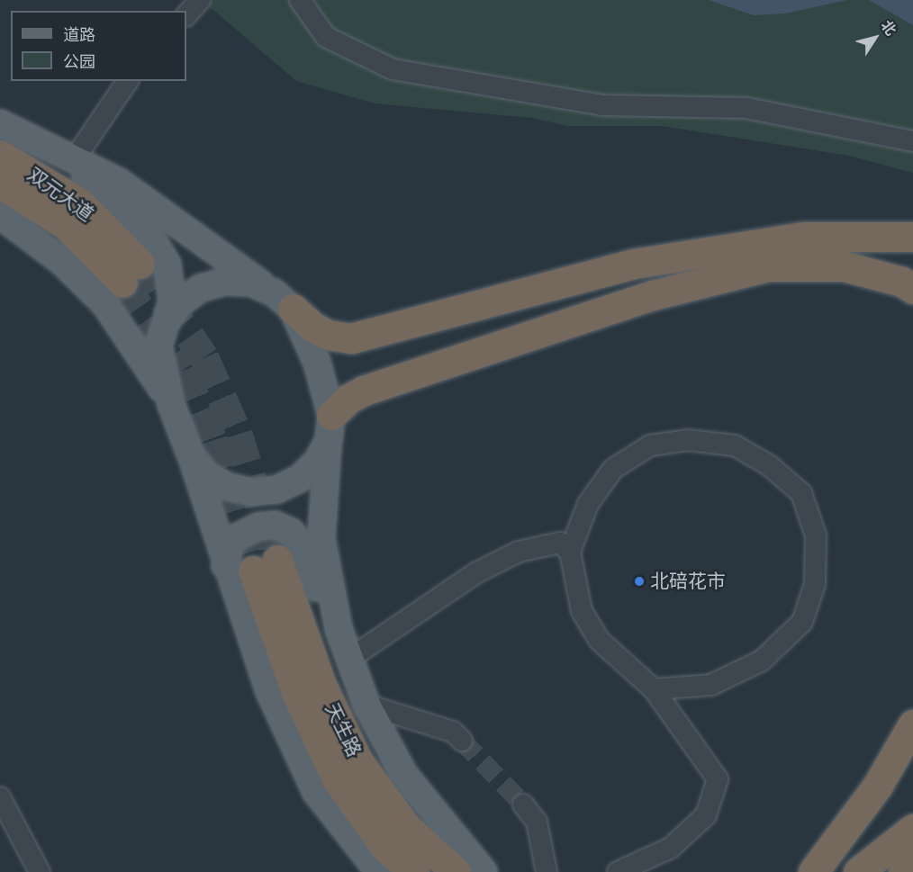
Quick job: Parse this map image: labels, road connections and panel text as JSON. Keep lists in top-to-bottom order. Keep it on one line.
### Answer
{"streets":{"highway":["双元大道","天生路"]},"places":["北碚花市"],"legend":["道路","公园"],"north":"top right"}
